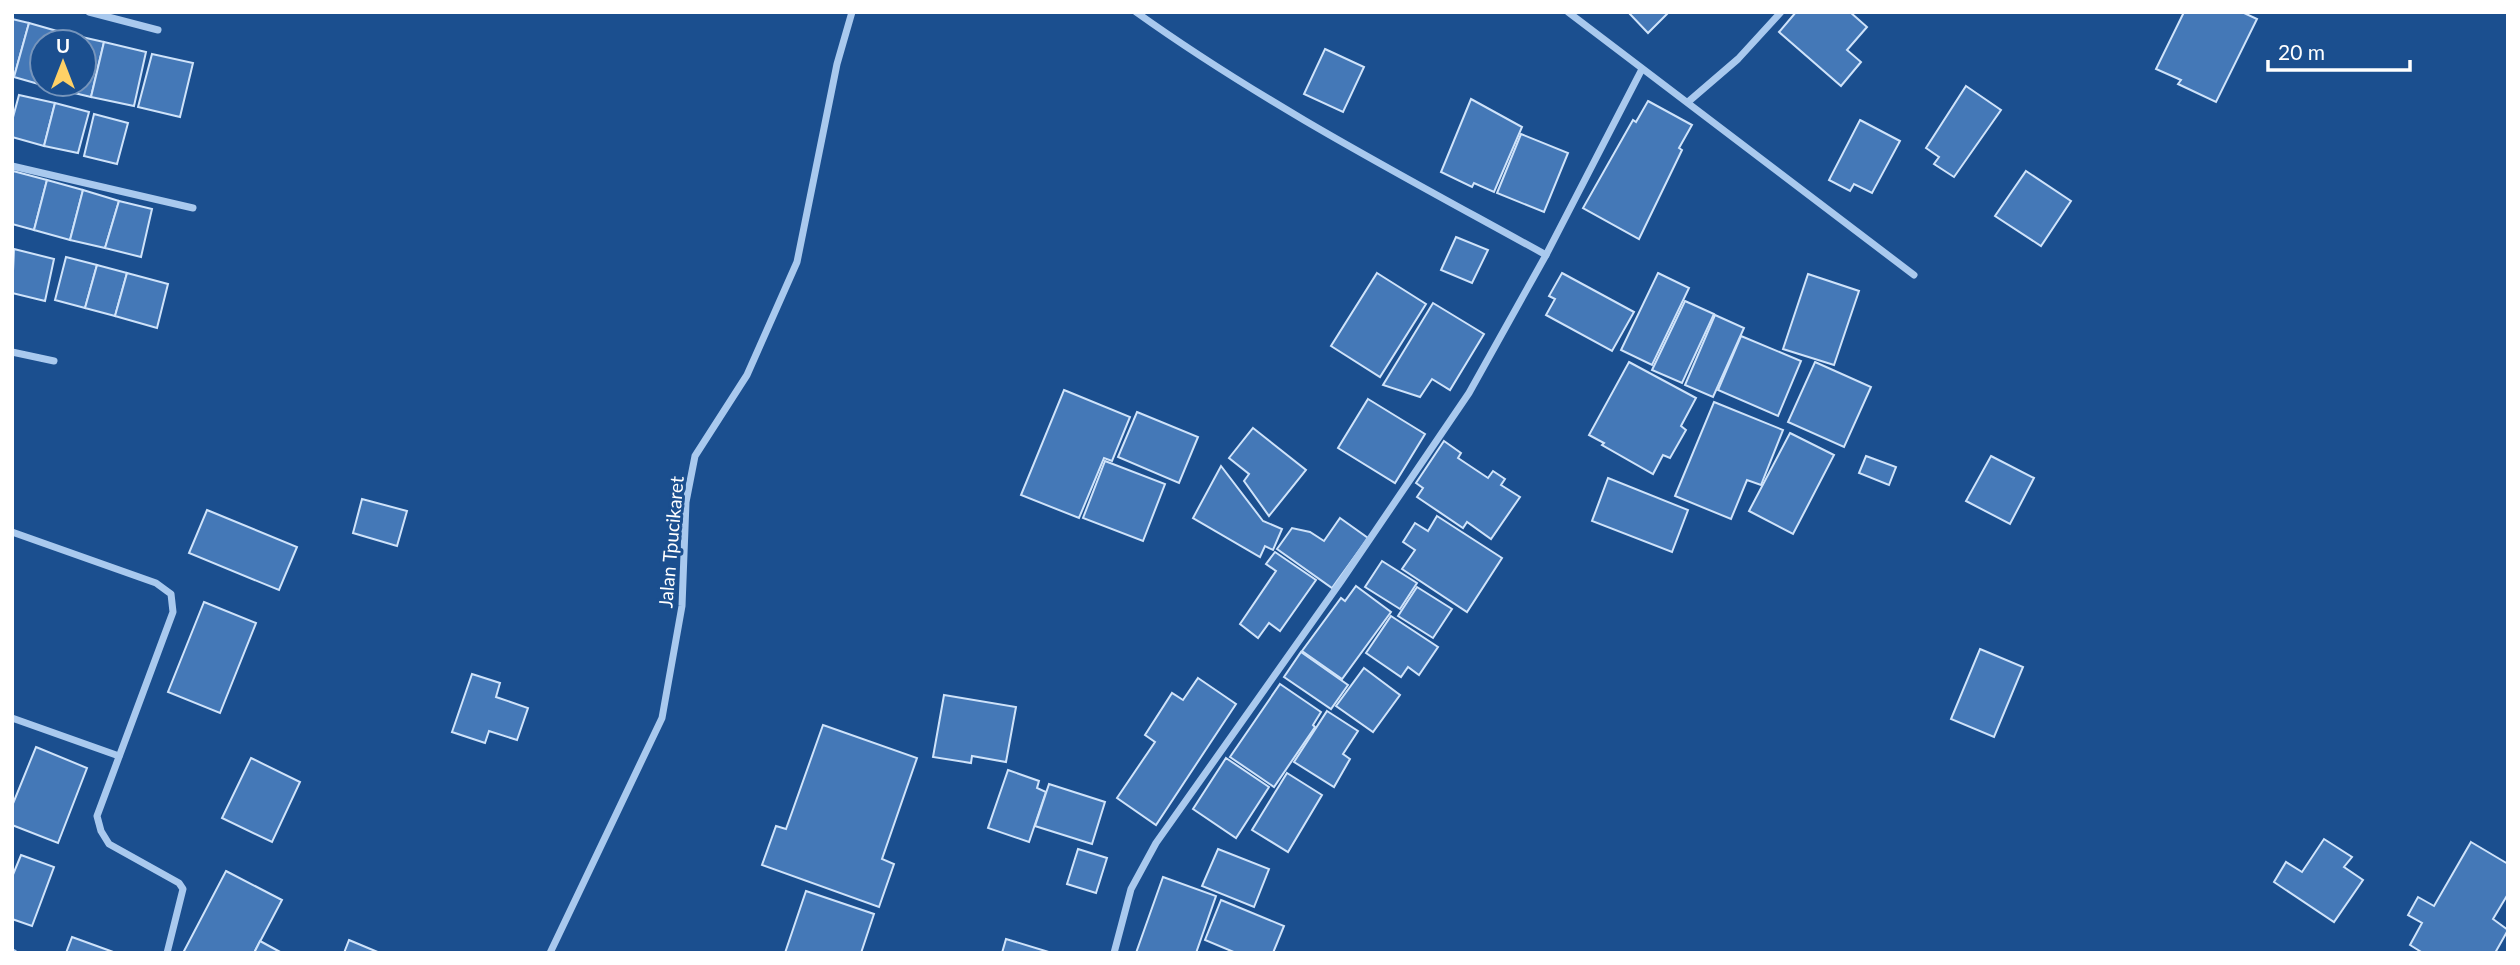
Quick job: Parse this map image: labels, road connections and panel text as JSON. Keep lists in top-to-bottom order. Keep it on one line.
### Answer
{"streets":{"street":["Jalan Tpucikaret"]},"scale_bar":"20 m","north":"top"}
